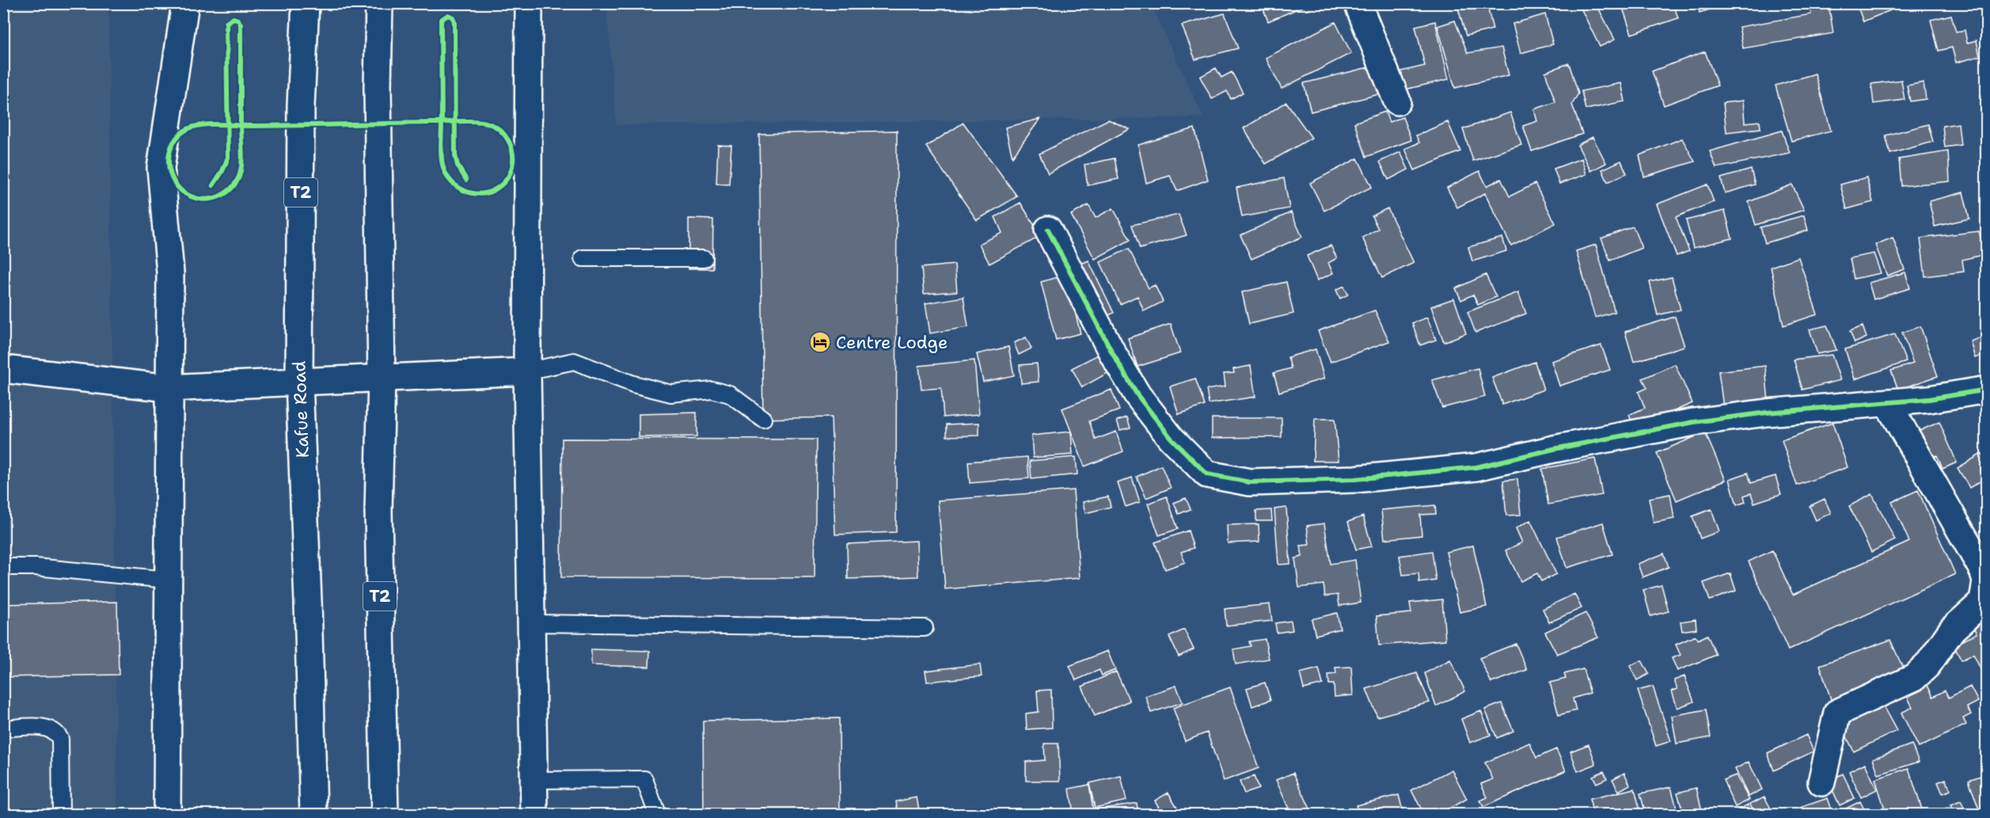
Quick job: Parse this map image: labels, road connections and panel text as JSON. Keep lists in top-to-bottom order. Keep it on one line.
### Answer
{"streets":{"street":["T2","Kafue Road"]},"places":{"hotel":["Centre Lodge"]}}
